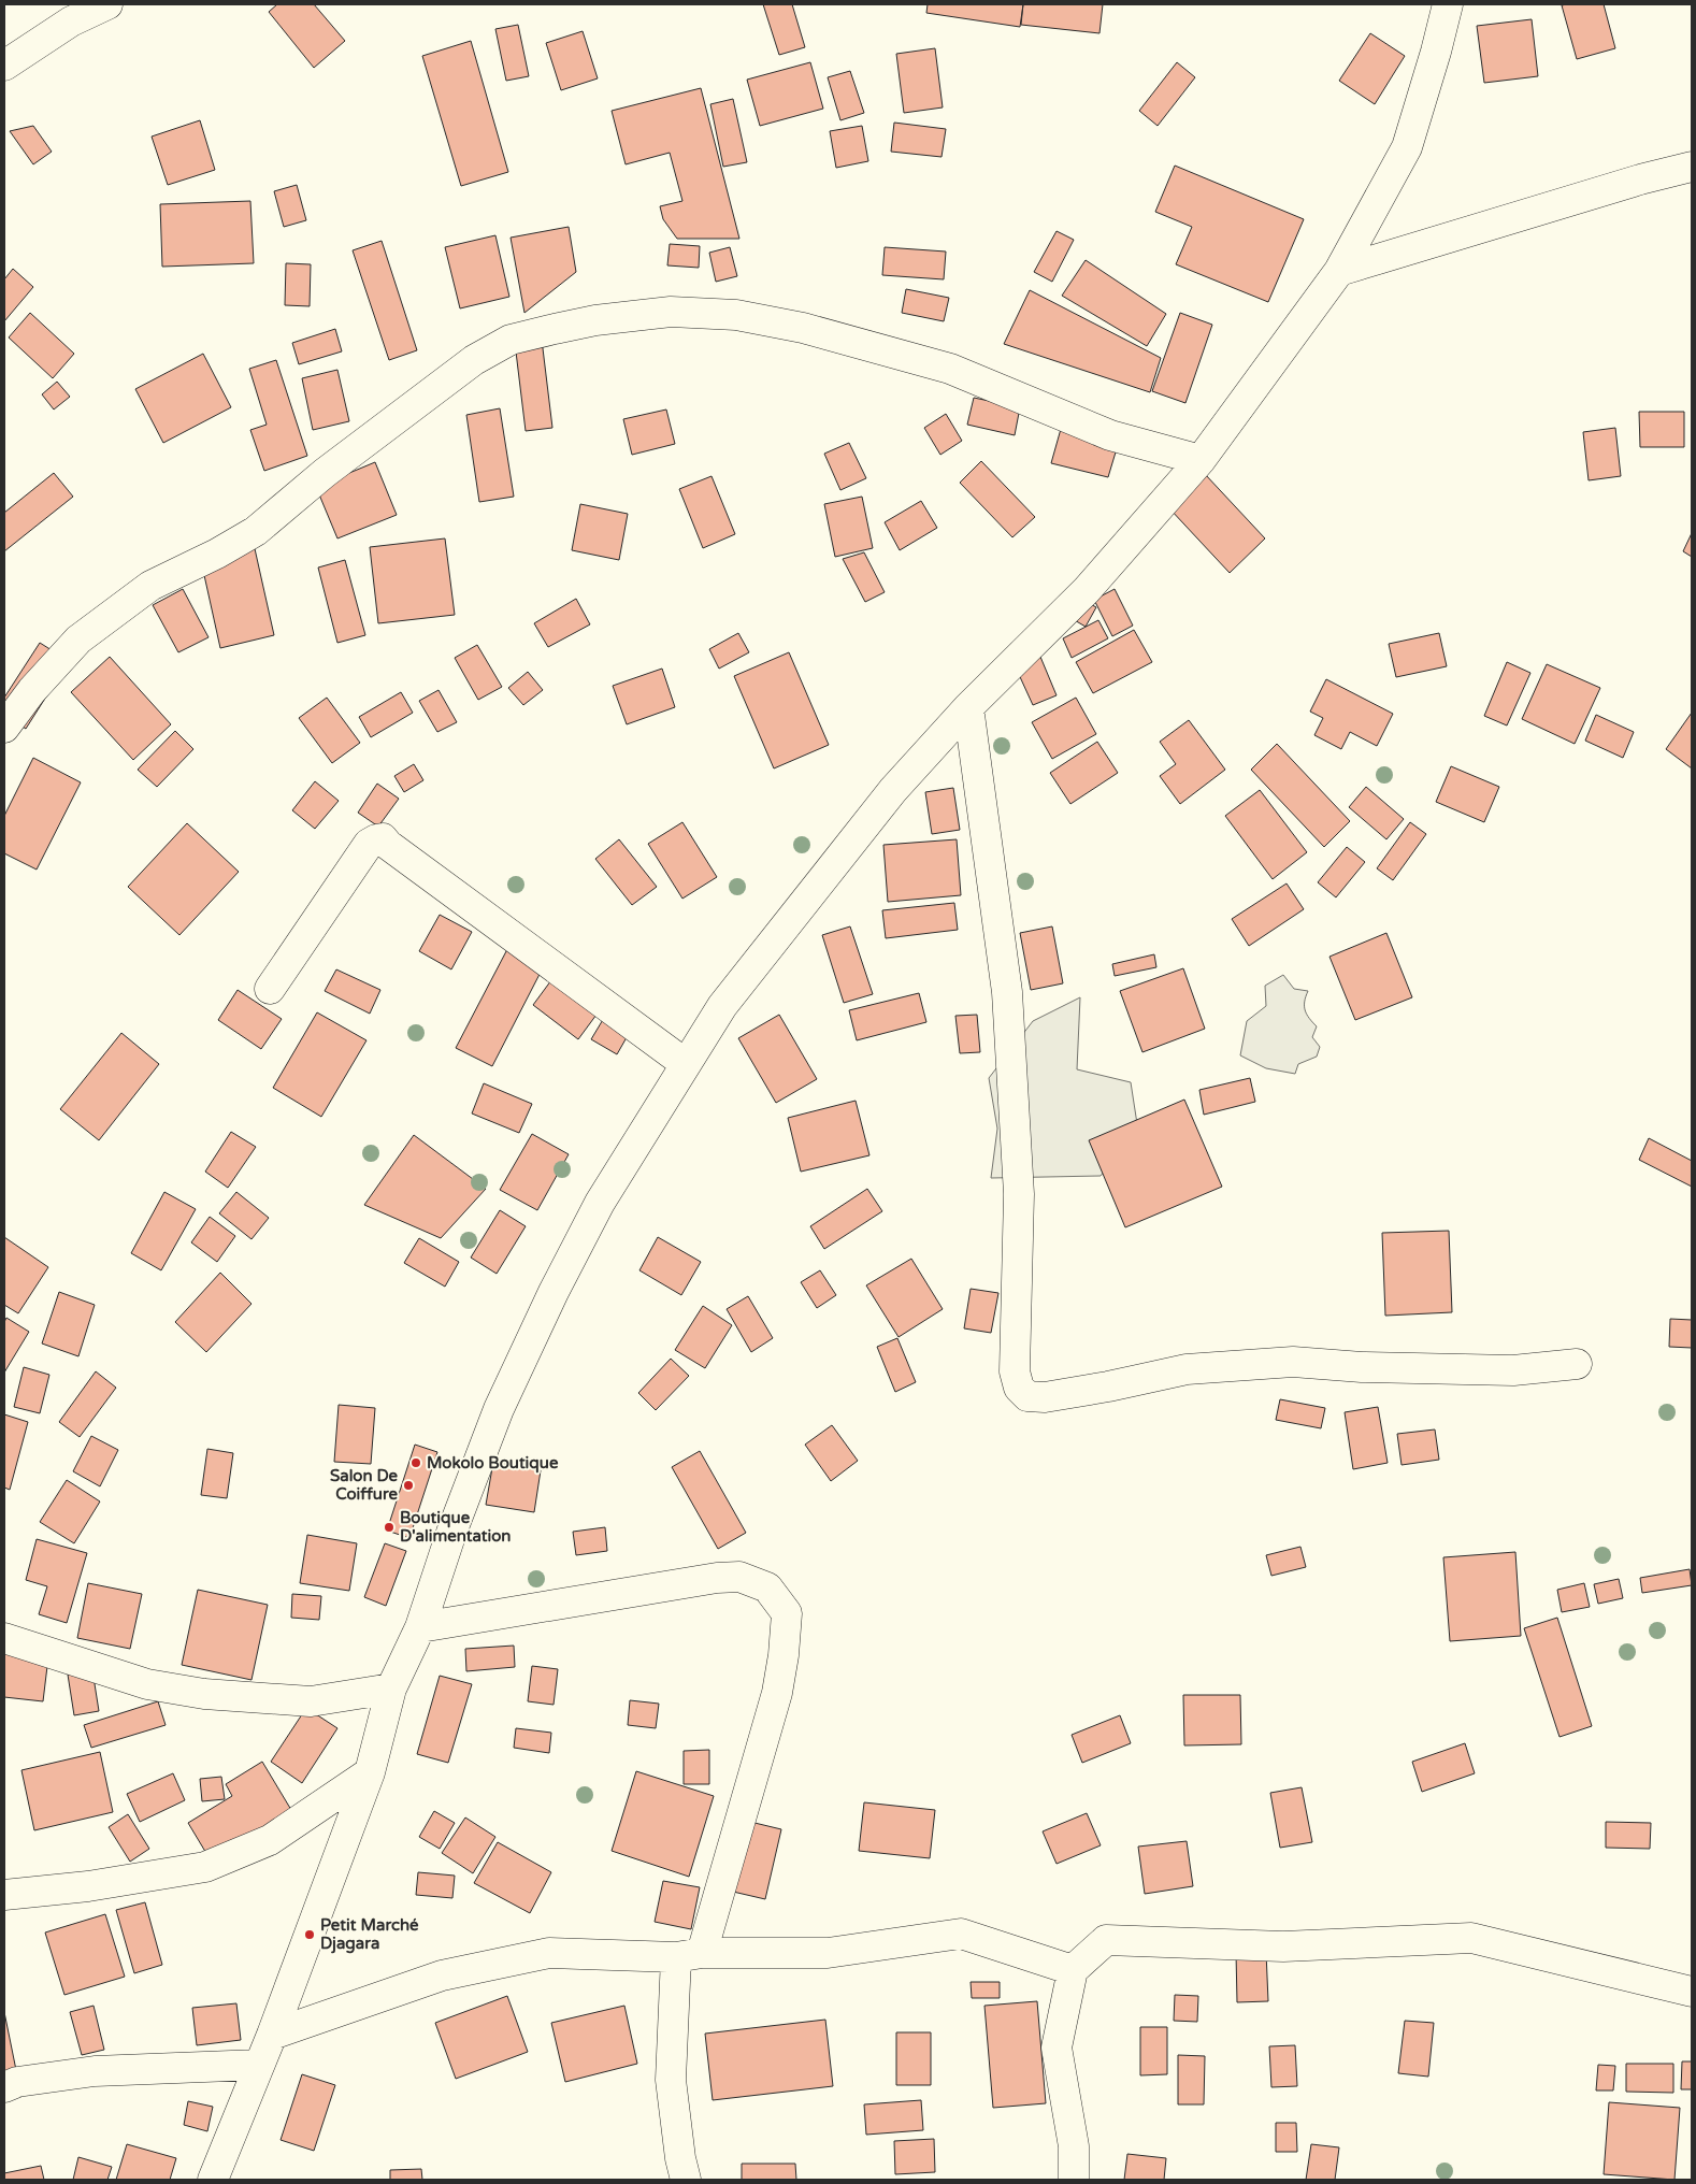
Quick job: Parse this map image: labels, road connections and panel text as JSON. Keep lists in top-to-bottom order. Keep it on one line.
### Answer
{"places":["Mokolo Boutique","Salon De Coiffure","Boutique D'alimentation","Petit Marché Djagara"]}
